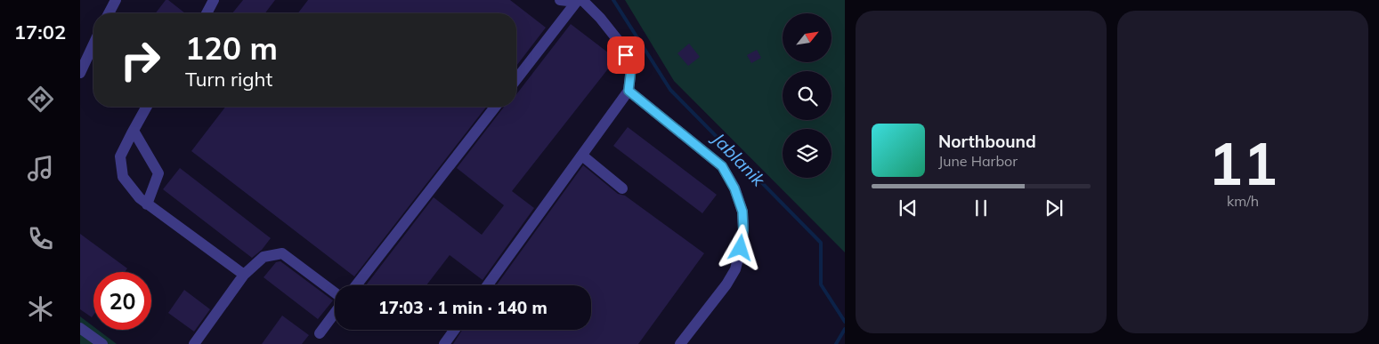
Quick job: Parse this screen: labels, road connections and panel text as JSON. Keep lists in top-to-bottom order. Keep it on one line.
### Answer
{"water":["Jablanik"],"north":"top right","page":{"tabs":"17:02","tile":["11","km/h"],"turn":["120 m","Turn right"],"song":["Northbound","June Harbor"],"limit":"20","trip":"17:03 · 1 min · 140 m"}}
